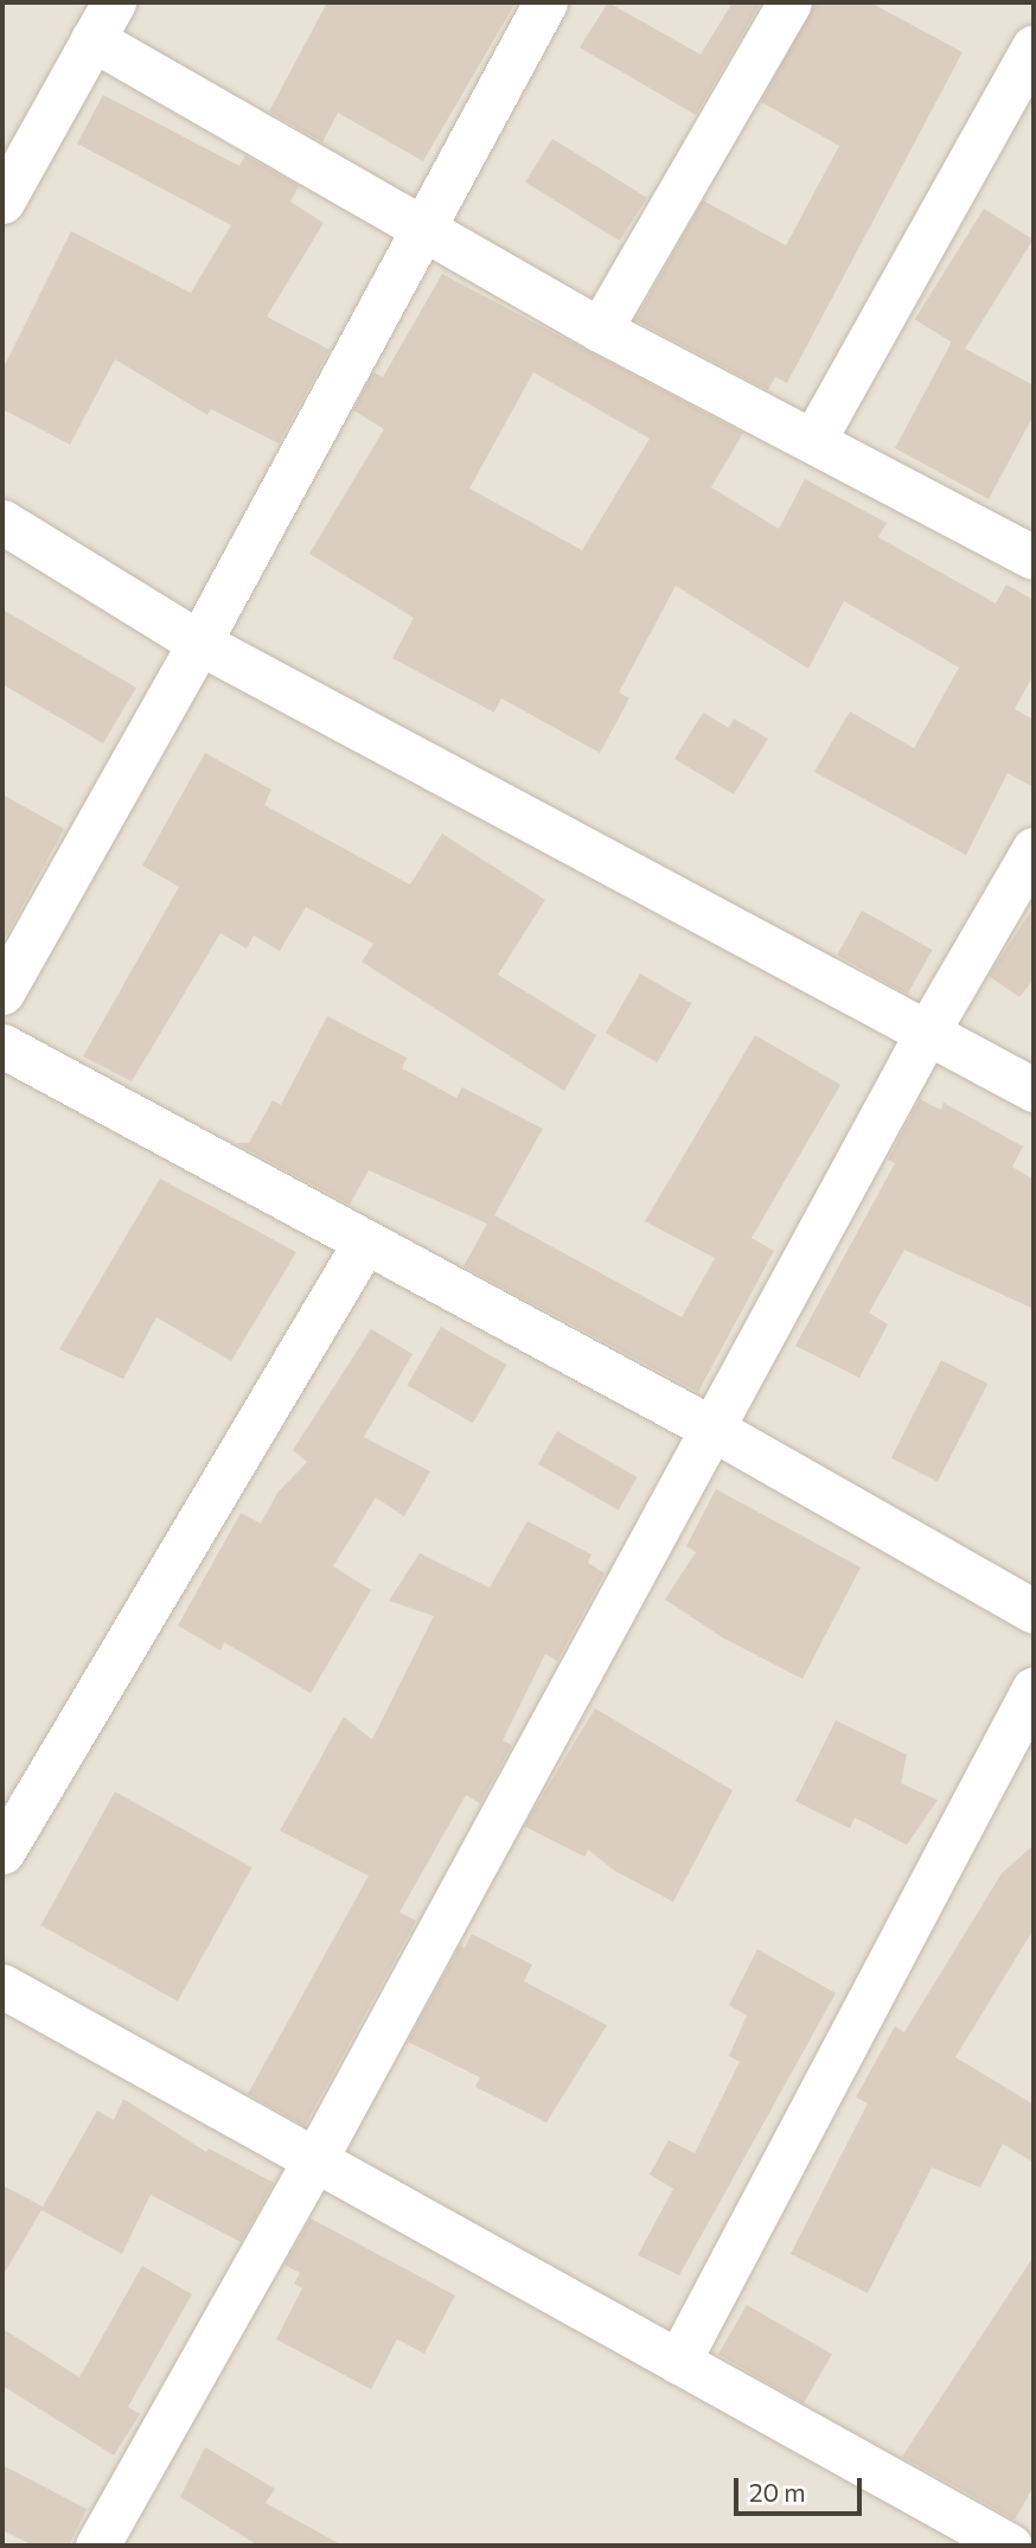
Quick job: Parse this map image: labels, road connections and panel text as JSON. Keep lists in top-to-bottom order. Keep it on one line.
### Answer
{"scale_bar":"20 m"}
